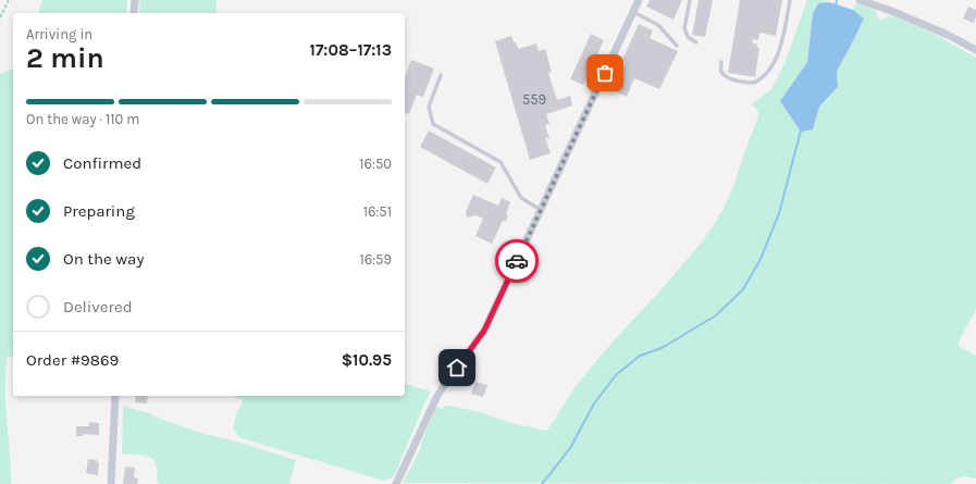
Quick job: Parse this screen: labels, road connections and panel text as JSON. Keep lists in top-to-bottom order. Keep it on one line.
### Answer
{"house_numbers":["559"],"page":{"heading":["2 min","Arriving in","17:08–17:13"],"panel":["Order #9869","$10.95"],"bar":"On the way · 110 m","list":[["Confirmed","16:50"],["Preparing","16:51"],["On the way","16:59"],"Delivered"]}}
